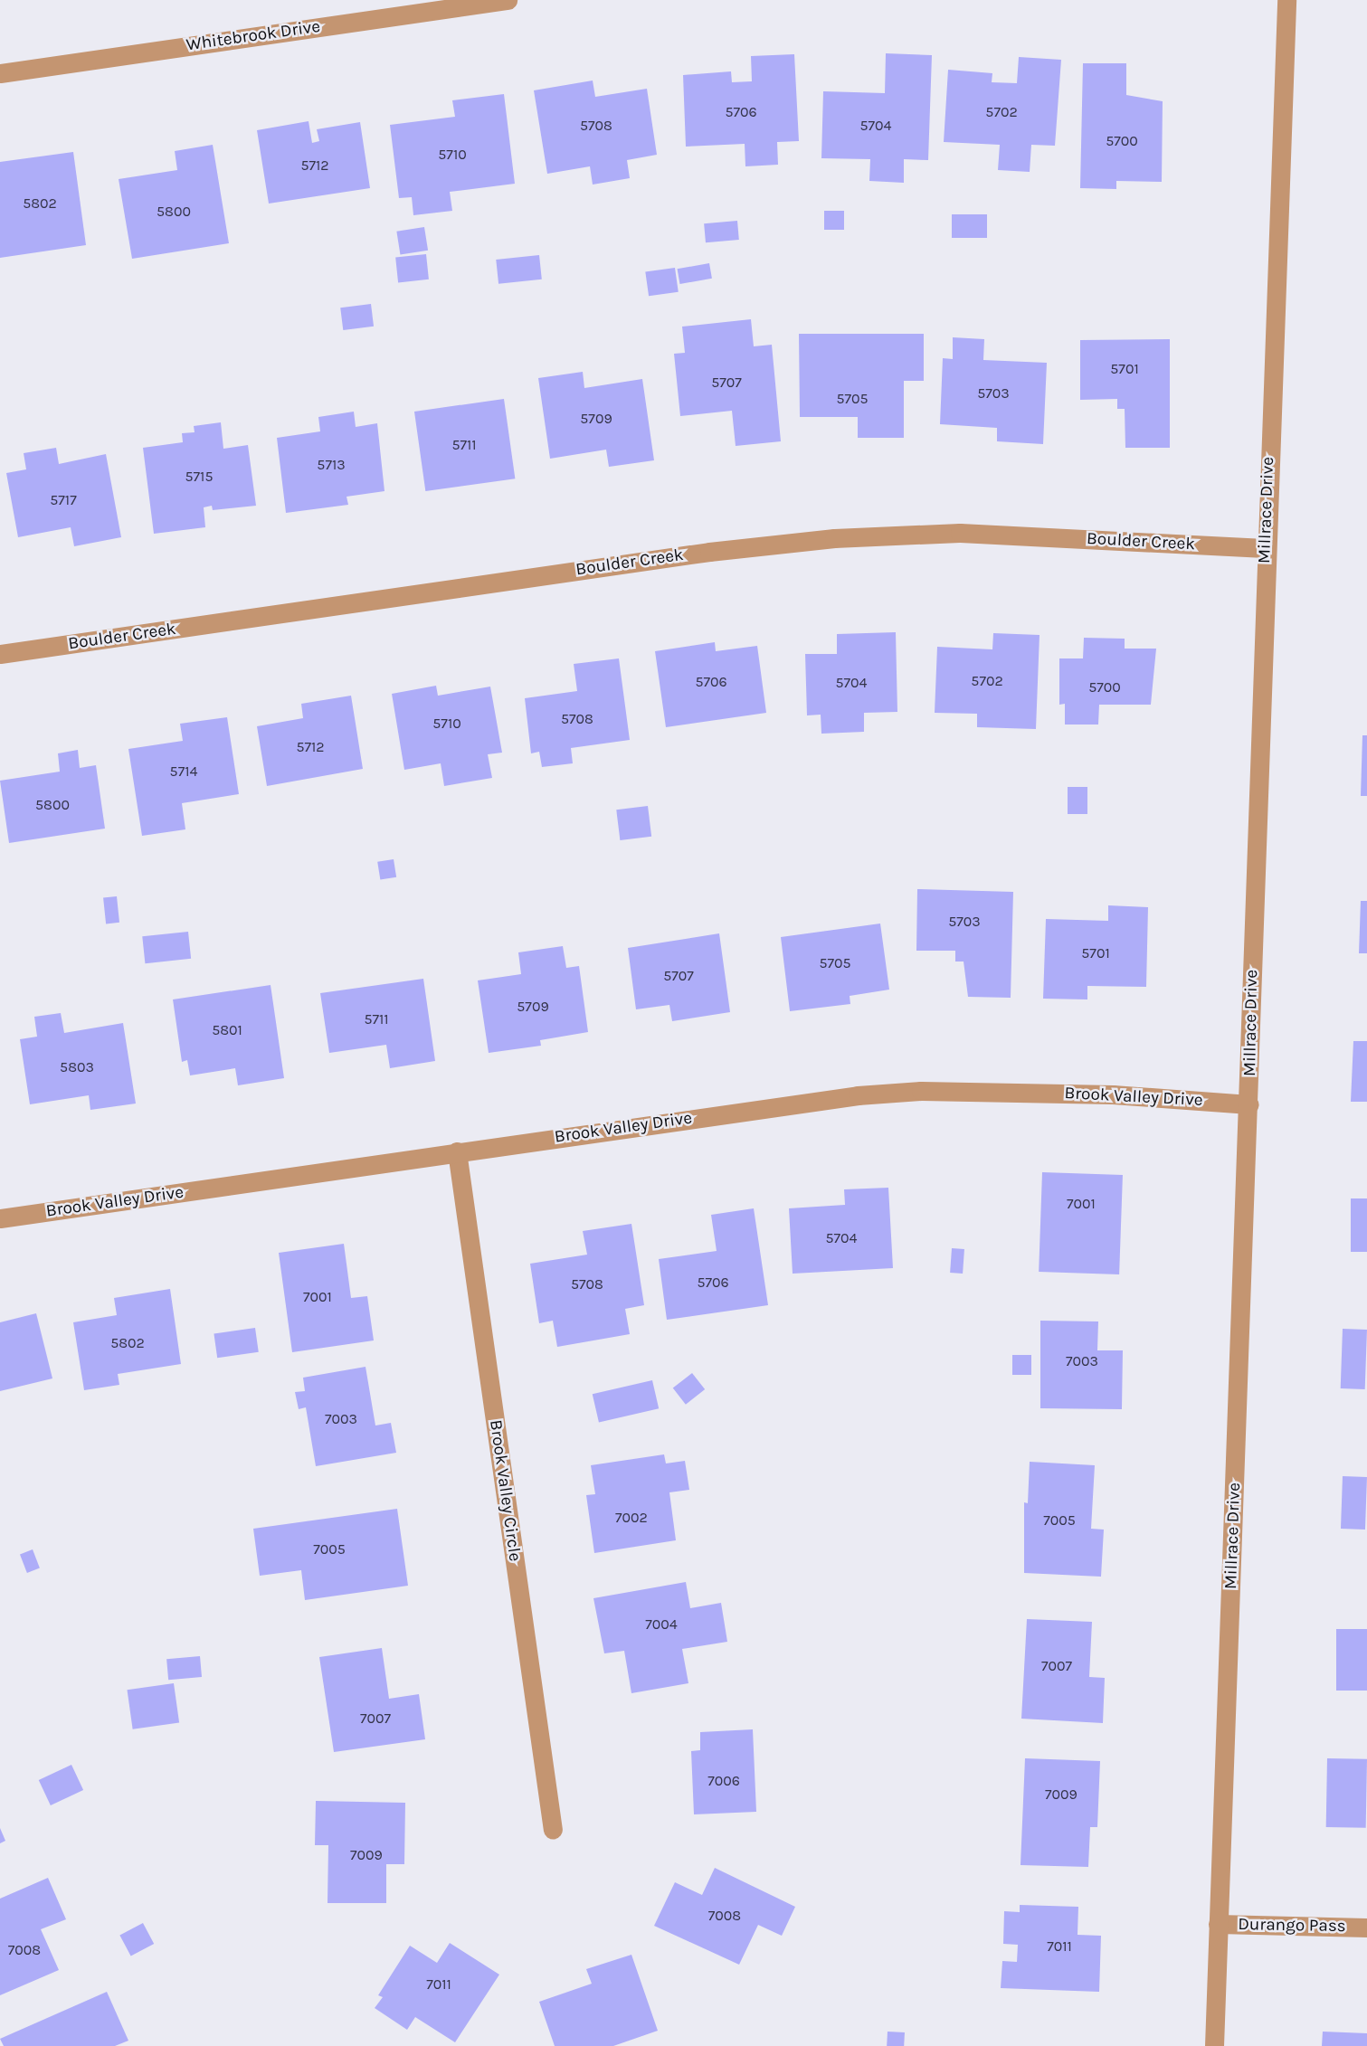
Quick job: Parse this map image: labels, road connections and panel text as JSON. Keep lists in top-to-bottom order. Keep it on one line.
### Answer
{"streets":{"street":["Whitebrook Drive","Millrace Drive","Boulder Creek","Brook Valley Drive","Brook Valley Circle","Durango Pass"]},"crossings":[["Millrace Drive","Boulder Creek"],["Millrace Drive","Brook Valley Drive"],["Millrace Drive","Durango Pass"],["Brook Valley Drive","Brook Valley Circle"]],"house_numbers":["5706","5702","5708","5704","5700","5710","5712","5802","5800","5701","5707","5703","5705","5709","5711","5713","5715","5717","5702","5706","5704","5700","5708","5710","5712","5714","5800","5703","5701","5705","5707","5709","5711","5801","5803","7001","5704","5706","5708","7001","5802","7003","7003","7002","7005","7005","7004","7007","7007","7006","7009","7009","7008","7011","7008","7011"]}
